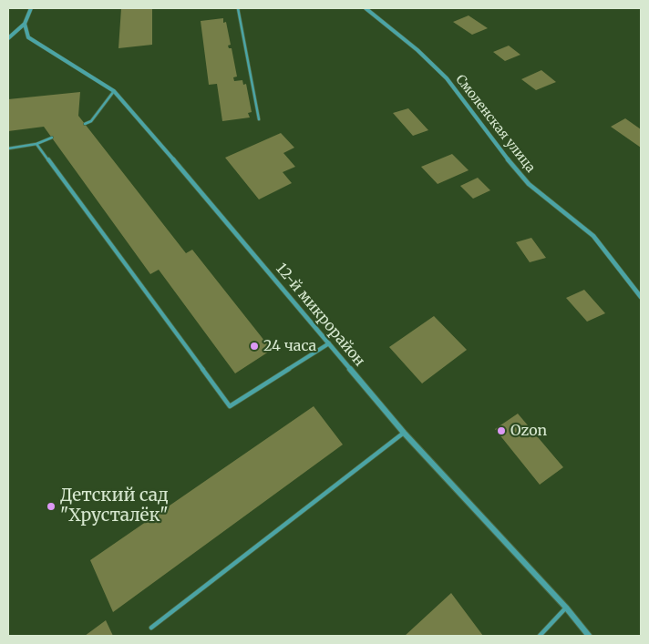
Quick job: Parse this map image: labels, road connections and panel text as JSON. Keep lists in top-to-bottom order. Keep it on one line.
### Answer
{"streets":{"street":["Смоленская улица","12-й микрорайон"]},"places":["24 часа","Ozon","Детский сад \"Хрусталёк\""]}
